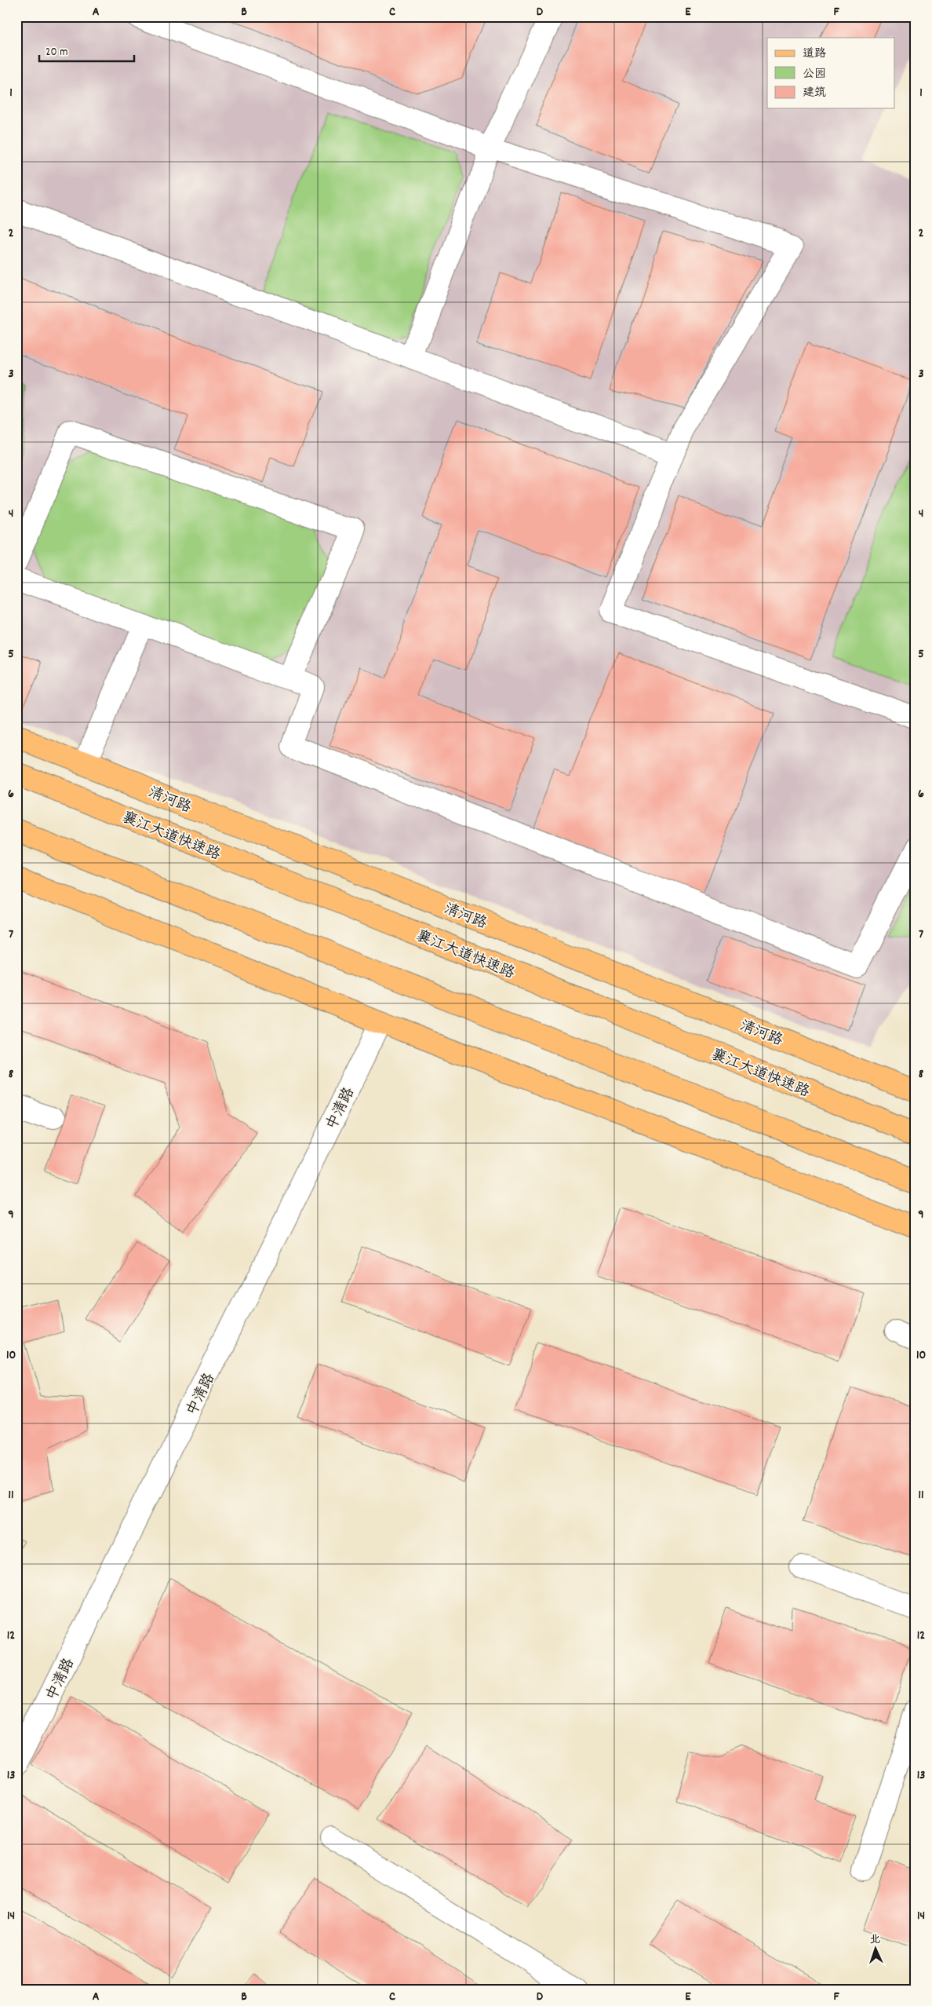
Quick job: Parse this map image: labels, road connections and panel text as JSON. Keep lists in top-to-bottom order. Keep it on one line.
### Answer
{"streets":{"main road":["清河路","襄江大道快速路"],"street":["中清路"]},"legend":["道路","公园","建筑"],"scale_bar":"20 m","north":"top","grid":{"columns":["A","B","C","D","E","F"],"rows":["1","2","3","4","5","6","7","8","9","10","11","12","13","14"]}}
